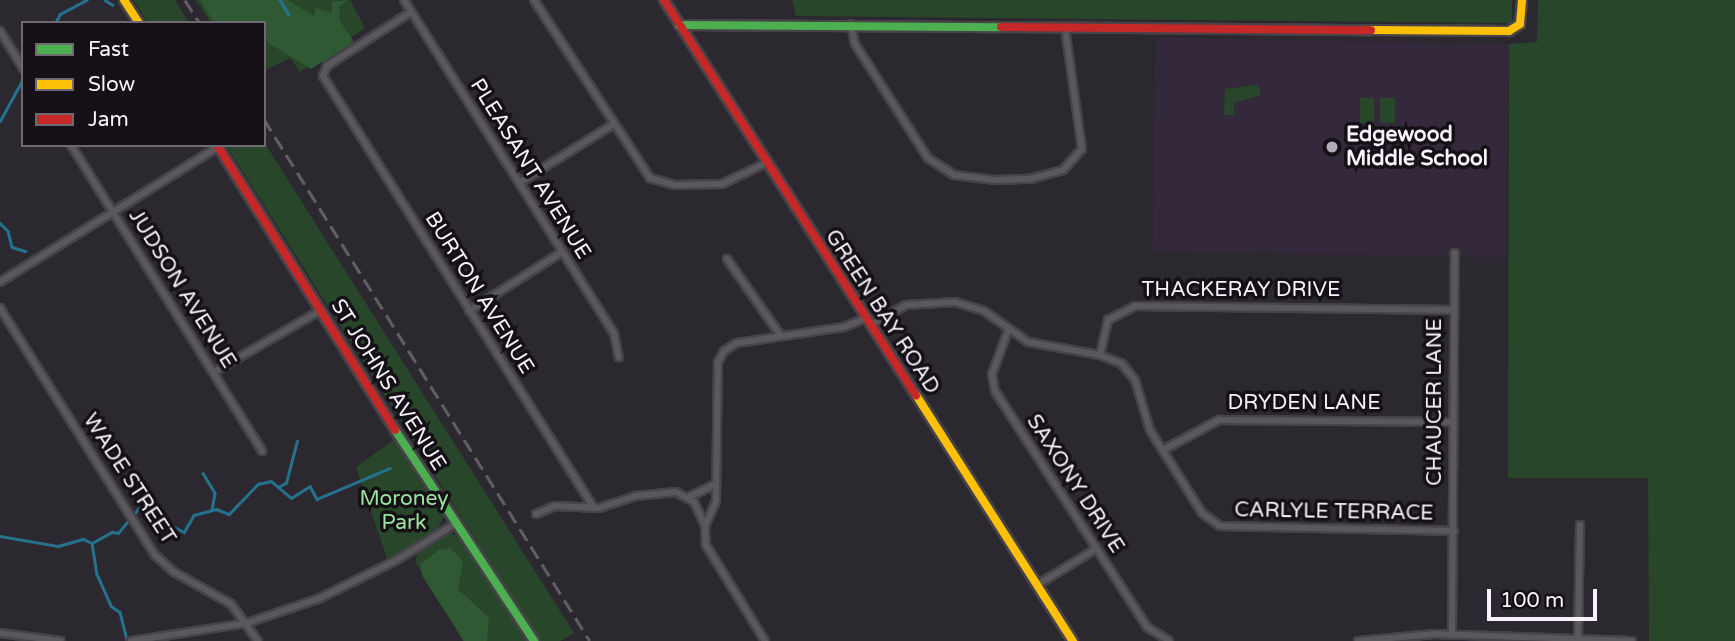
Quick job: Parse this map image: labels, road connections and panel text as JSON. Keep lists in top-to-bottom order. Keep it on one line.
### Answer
{"streets":{"street":["PLEASANT AVENUE","JUDSON AVENUE","THACKERAY DRIVE","BURTON AVENUE","GREEN BAY ROAD","ST JOHNS AVENUE","CHAUCER LANE","DRYDEN LANE","WADE STREET","SAXONY DRIVE","CARLYLE TERRACE"]},"crossings":[["PLEASANT AVENUE","BURTON AVENUE"],["THACKERAY DRIVE","CHAUCER LANE"],["THACKERAY DRIVE","CARLYLE TERRACE"],["CHAUCER LANE","DRYDEN LANE"],["CHAUCER LANE","CARLYLE TERRACE"],["DRYDEN LANE","CARLYLE TERRACE"]],"parks":["Moroney Park"],"places":["Edgewood Middle School"],"legend":["Fast","Slow","Jam"],"scale_bar":"100 m"}
